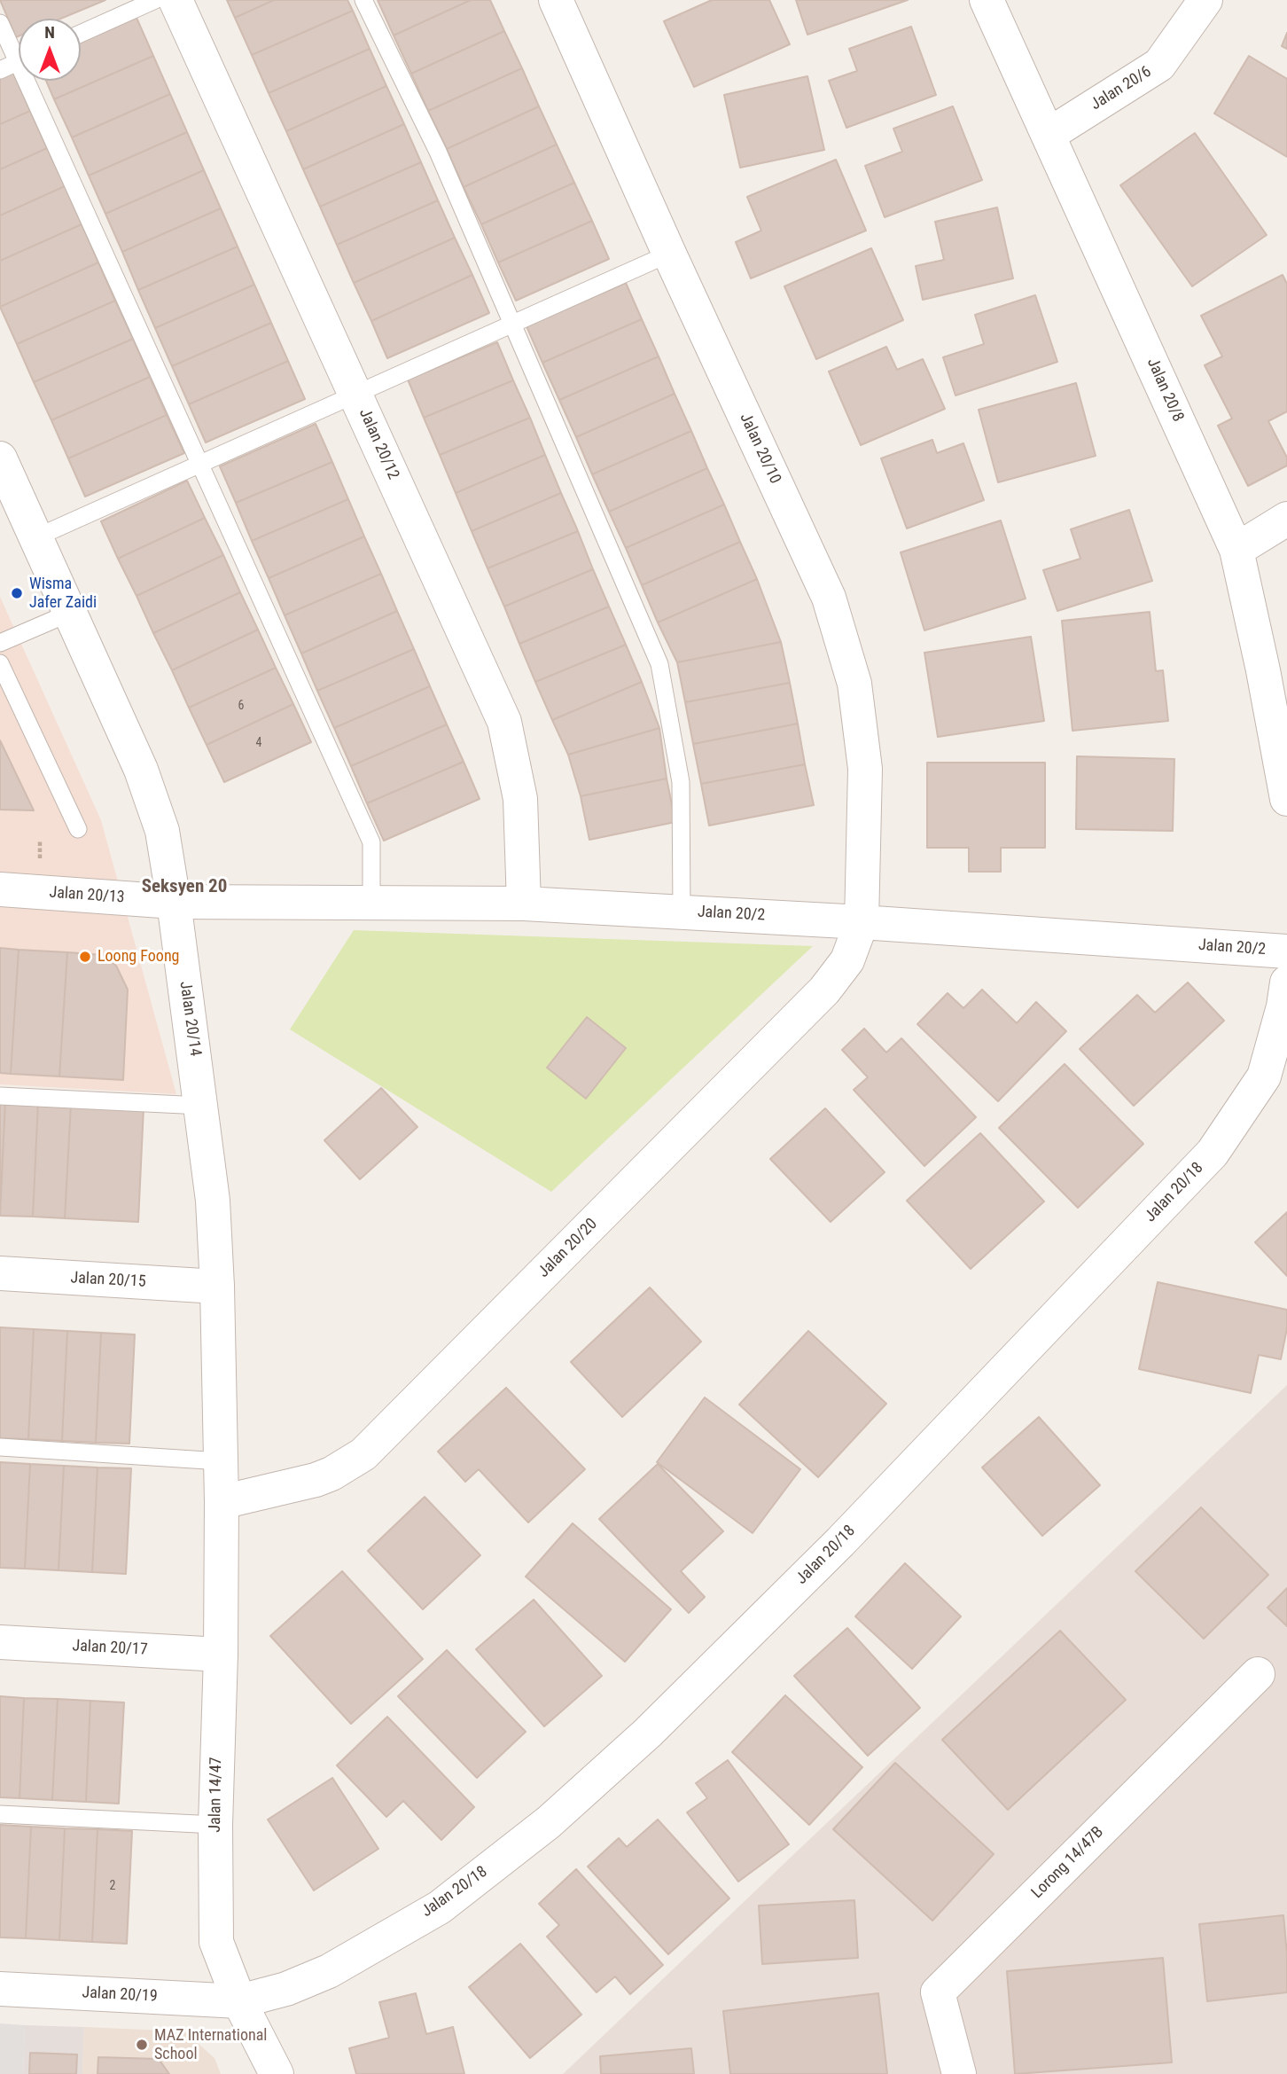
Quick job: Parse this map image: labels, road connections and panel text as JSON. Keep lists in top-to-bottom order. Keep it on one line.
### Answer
{"streets":{"street":["Jalan 20/6","Jalan 20/8","Jalan 20/12","Jalan 20/10","Jalan 20/13","Jalan 20/2","Jalan 20/14","Jalan 20/18","Jalan 20/20","Jalan 20/15","Jalan 20/17","Jalan 14/47","Lorong 14/47B","Jalan 20/19"]},"crossings":[["Jalan 20/6","Jalan 20/8"],["Jalan 20/12","Jalan 20/2"],["Jalan 20/10","Jalan 20/2"],["Jalan 20/10","Jalan 20/20"],["Jalan 20/13","Jalan 20/2"],["Jalan 20/13","Jalan 20/14"],["Jalan 20/2","Jalan 20/14"],["Jalan 20/2","Jalan 20/20"],["Jalan 20/14","Jalan 20/20"],["Jalan 20/14","Jalan 20/15"],["Jalan 20/14","Jalan 14/47"],["Jalan 20/18","Jalan 14/47"],["Jalan 20/18","Jalan 20/19"],["Jalan 20/20","Jalan 14/47"],["Jalan 20/17","Jalan 14/47"],["Jalan 14/47","Jalan 20/19"]],"districts":["Seksyen 20"],"places":["Wisma Jafer Zaidi","Loong Foong","MAZ International School"],"house_numbers":["6","4","2"],"north":"top"}
